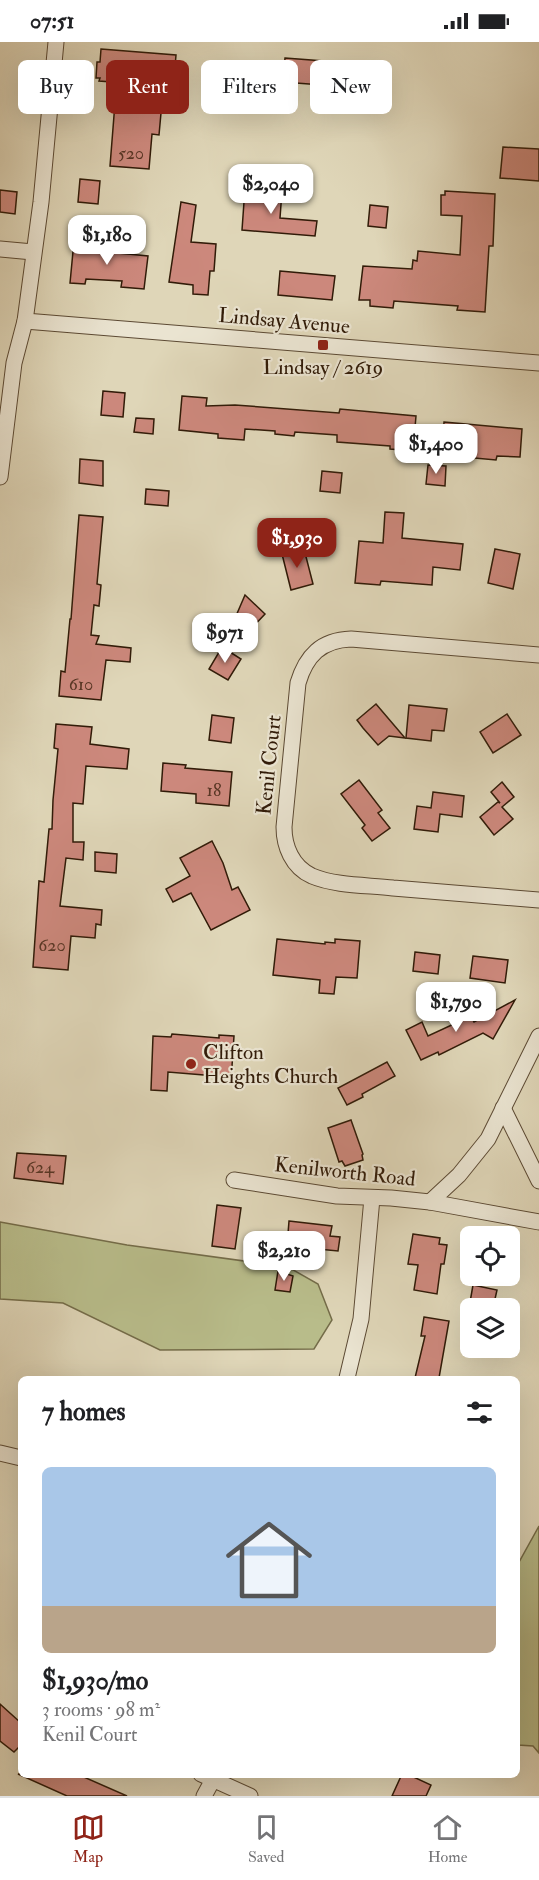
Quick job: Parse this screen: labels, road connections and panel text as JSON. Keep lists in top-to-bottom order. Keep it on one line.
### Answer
{"streets":{"street":["Lindsay Avenue","Kenil Court","Kenilworth Road"]},"places":{"transit":["Lindsay / 2619"],"other":["Clifton Heights Church"]},"house_numbers":["520","610","18","620","624"],"page":{"status":"07:51","chip":["Buy","Rent","Filters","New"],"price":["$2,040","$1,180","$1,400","$1,930","$971","$1,790","$2,210"],"heading":"7 homes","list":[{"name":"$1,930/mo","note":"3 rooms · 98 m² · Kenil Court"}],"tabs":["Map","Saved","Home"]}}
